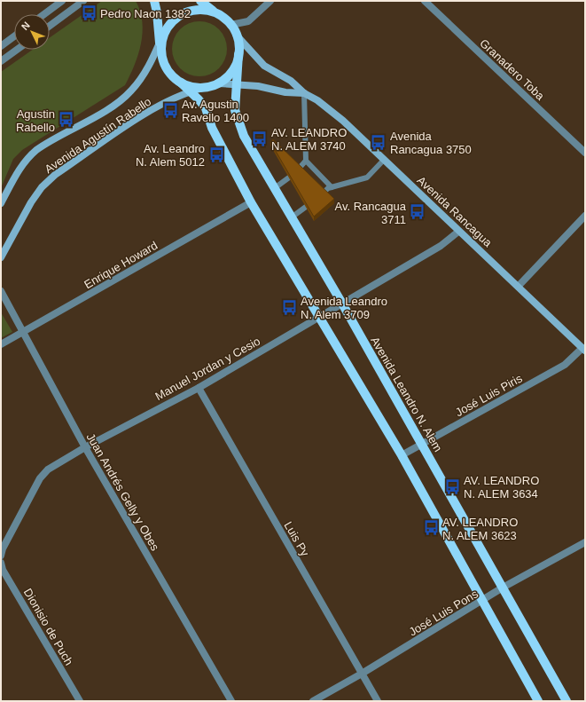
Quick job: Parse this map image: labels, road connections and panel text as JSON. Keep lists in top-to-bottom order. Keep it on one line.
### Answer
{"streets":{"main road":["Avenida Agustín Rabello","Avenida Rancagua","Avenida Leandro N. Alem"],"street":["Granadero Toba","Enrique Howard","Manuel Jordan y Cesio","José Luis Piris","Juan Andrés Gelly y Obes","Luis Py","José Luis Pons","Dionisio de Puch"]},"crossings":[["Avenida Agustín Rabello","Avenida Rancagua"],["Avenida Agustín Rabello","Avenida Leandro N. Alem"],["Avenida Rancagua","Manuel Jordan y Cesio"],["Avenida Rancagua","Avenida Leandro N. Alem"],["Avenida Rancagua","José Luis Piris"],["Enrique Howard","Juan Andrés Gelly y Obes"],["Manuel Jordan y Cesio","Avenida Leandro N. Alem"],["Manuel Jordan y Cesio","Juan Andrés Gelly y Obes"],["Manuel Jordan y Cesio","Luis Py"],["Avenida Leandro N. Alem","José Luis Piris"],["Avenida Leandro N. Alem","José Luis Pons"],["Luis Py","José Luis Pons"]],"places":{"bus stop":["Pedro Naon 1382","Av. Agustin Ravello 1400","Agustin Rabello","AV. LEANDRO N. ALEM 3740","Avenida Rancagua 3750","Av. Leandro N. Alem 5012","Av. Rancagua 3711","Avenida Leandro N. Alem 3709","AV. LEANDRO N. ALEM 3634","AV. LEANDRO N. ALEM 3623"]},"north":"top left"}
